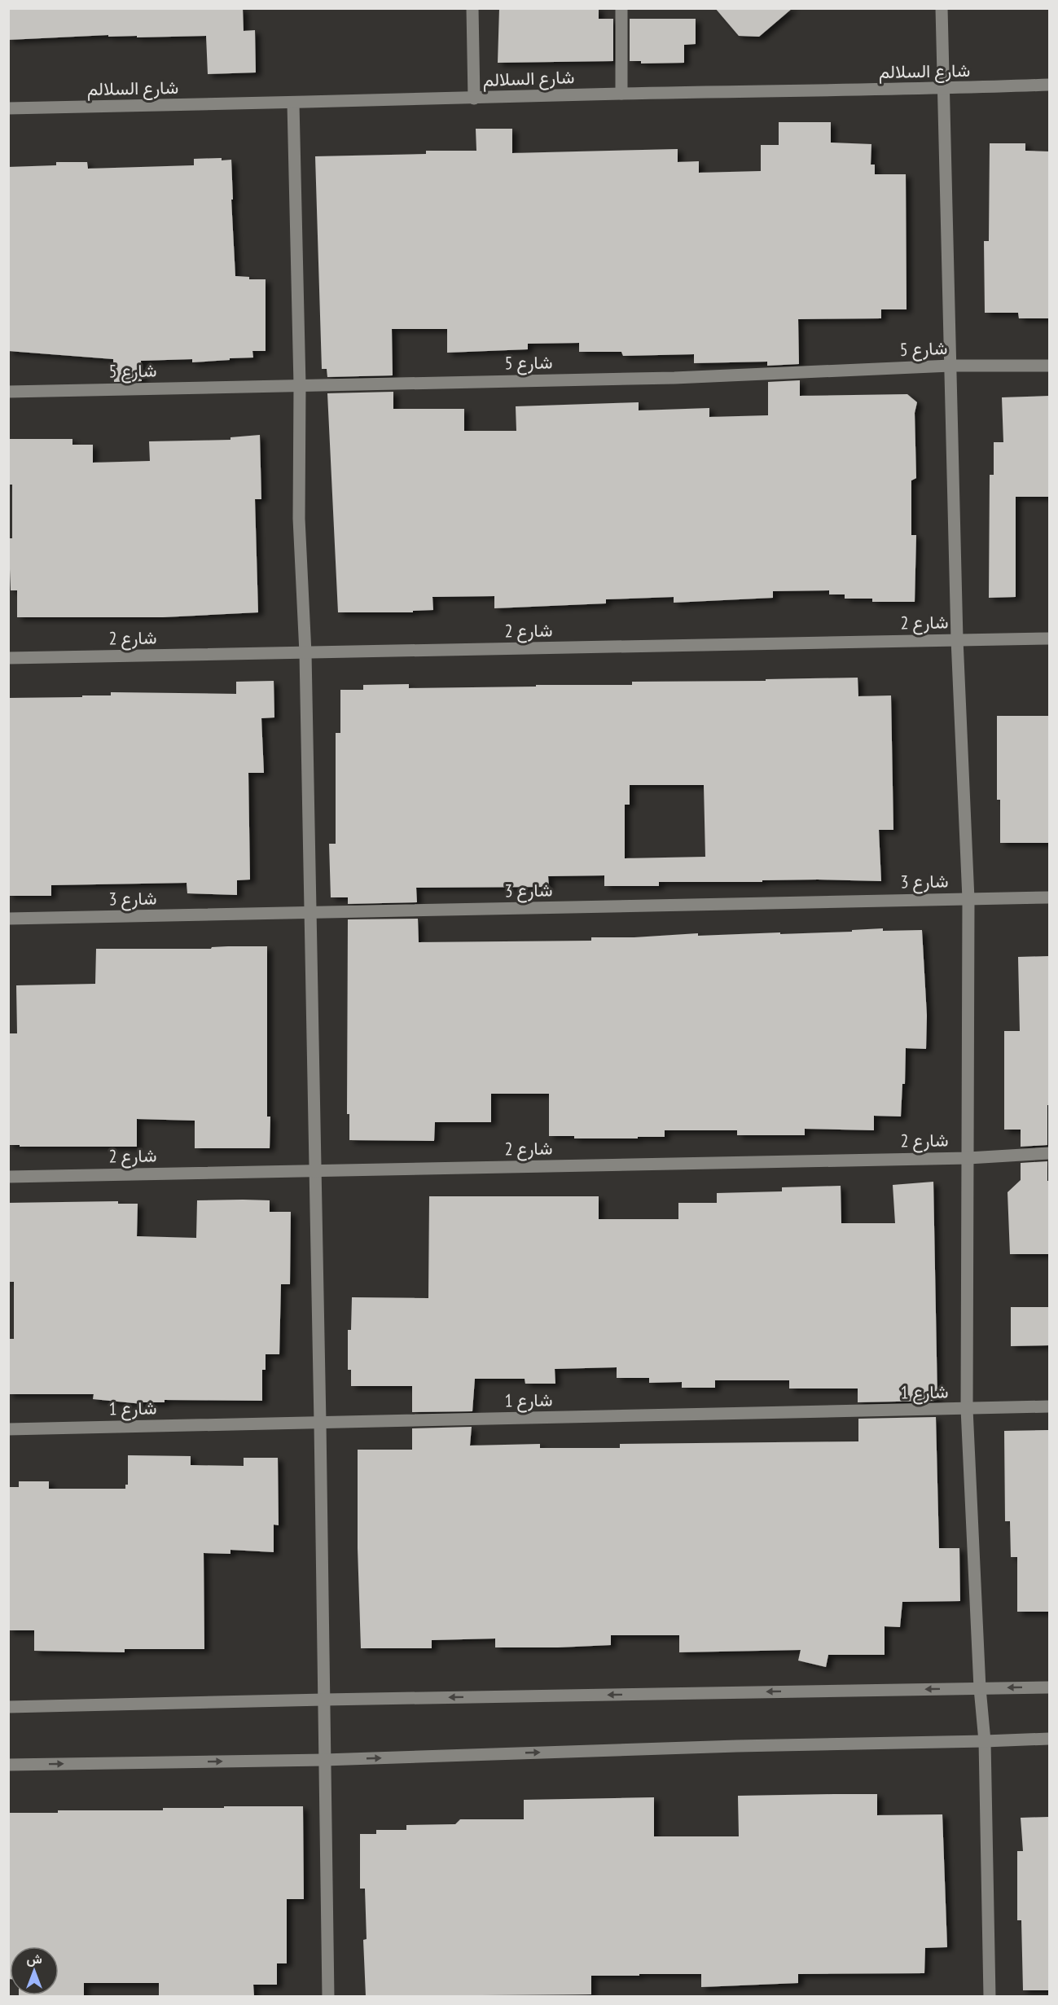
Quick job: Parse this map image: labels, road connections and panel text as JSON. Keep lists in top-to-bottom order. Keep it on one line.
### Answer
{"streets":{"street":["شارع السلالم","شارع 5","شارع 2","شارع 3","شارع 1"]},"north":"top"}
